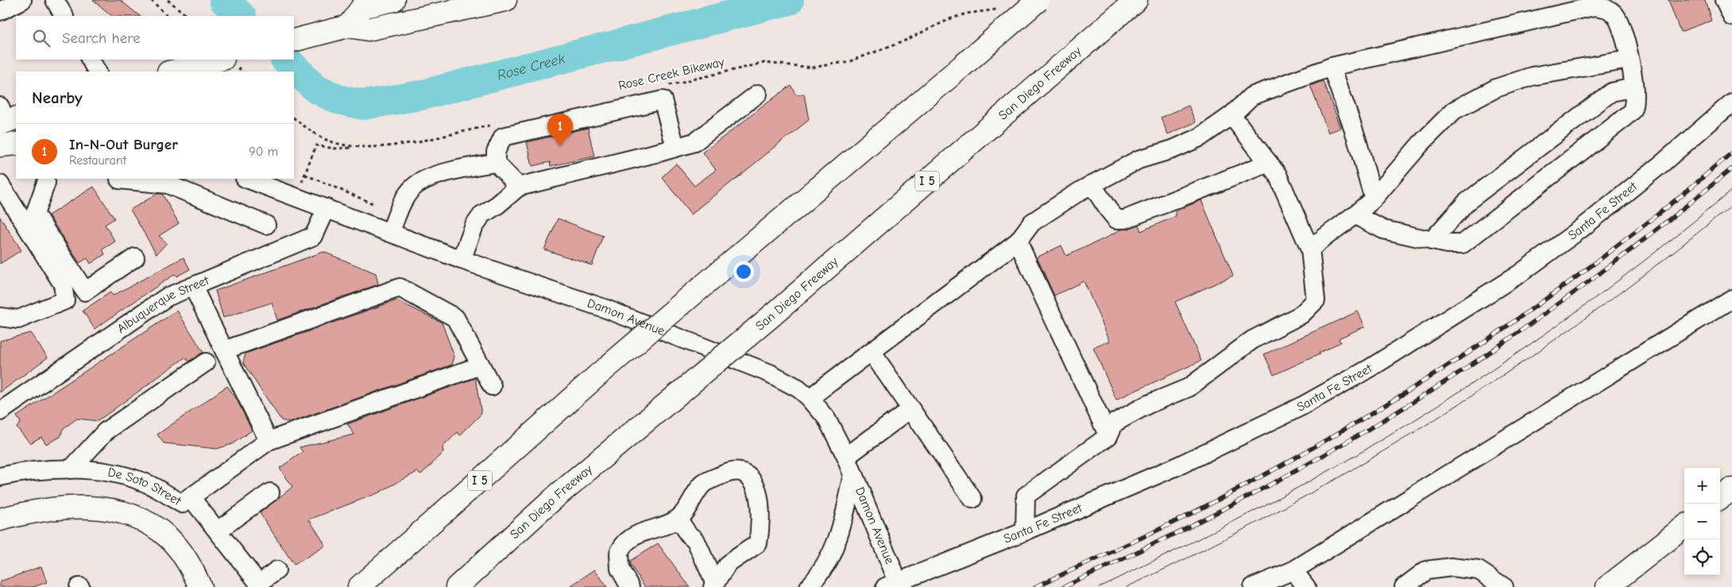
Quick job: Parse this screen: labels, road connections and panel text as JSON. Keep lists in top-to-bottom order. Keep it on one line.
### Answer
{"streets":{"main road":["San Diego Freeway","I 5"],"street":["Santa Fe Street","Albuquerque Street","Damon Avenue","De Soto Street"],"path":["Rose Creek Bikeway"]},"crossings":[["Santa Fe Street","Damon Avenue"],["Albuquerque Street","Damon Avenue"]],"water":["Rose Creek"],"page":{"search":"Search here","heading":"Nearby","pins":"1","list":[{"mark":"1","name":"In-N-Out Burger","note":"Restaurant","value":"90 m"}],"map_buttons":["+","−"]}}
